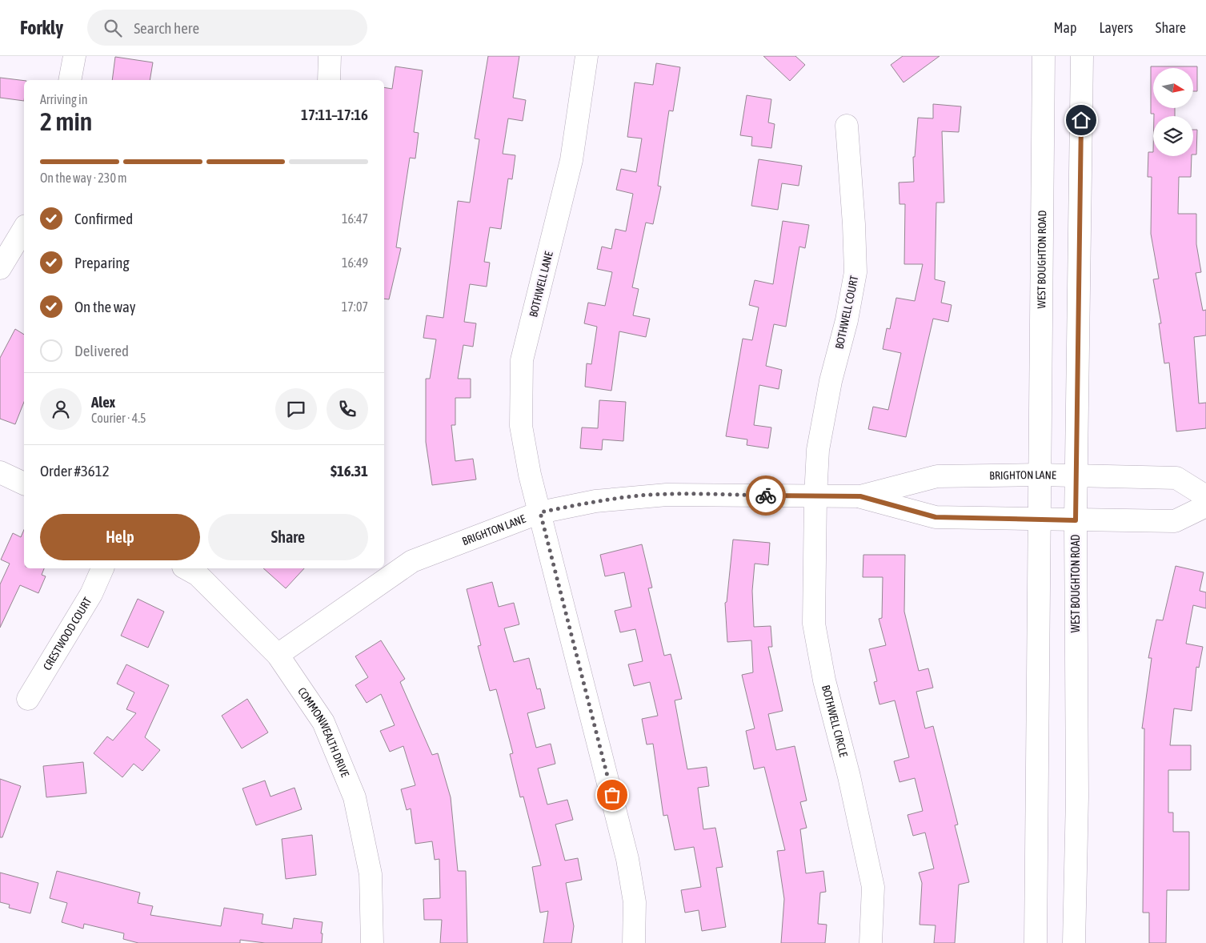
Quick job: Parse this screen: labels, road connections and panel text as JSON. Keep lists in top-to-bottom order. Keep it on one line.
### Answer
{"streets":{"street":["WEST BOUGHTON ROAD","BOTHWELL LANE","BOTHWELL COURT","BRIGHTON LANE","CRESTWOOD COURT","BOTHWELL CIRCLE","COMMONWEALTH DRIVE"]},"crossings":[["WEST BOUGHTON ROAD","BRIGHTON LANE"],["BOTHWELL LANE","BRIGHTON LANE"],["BOTHWELL COURT","BRIGHTON LANE"],["BOTHWELL COURT","BOTHWELL CIRCLE"],["BRIGHTON LANE","BOTHWELL CIRCLE"],["BRIGHTON LANE","COMMONWEALTH DRIVE"]],"north":"right","page":{"header":"Forkly","search":"Search here","nav":["Map","Layers","Share"],"heading":["2 min","Arriving in","17:11–17:16"],"panel":["Alex","Courier · 4.5","Order #3612","$16.31"],"bar":"On the way · 230 m","list":[["Confirmed","16:47"],["Preparing","16:49"],["On the way","17:07"],"Delivered"],"buttons":["Help","Share"]}}
